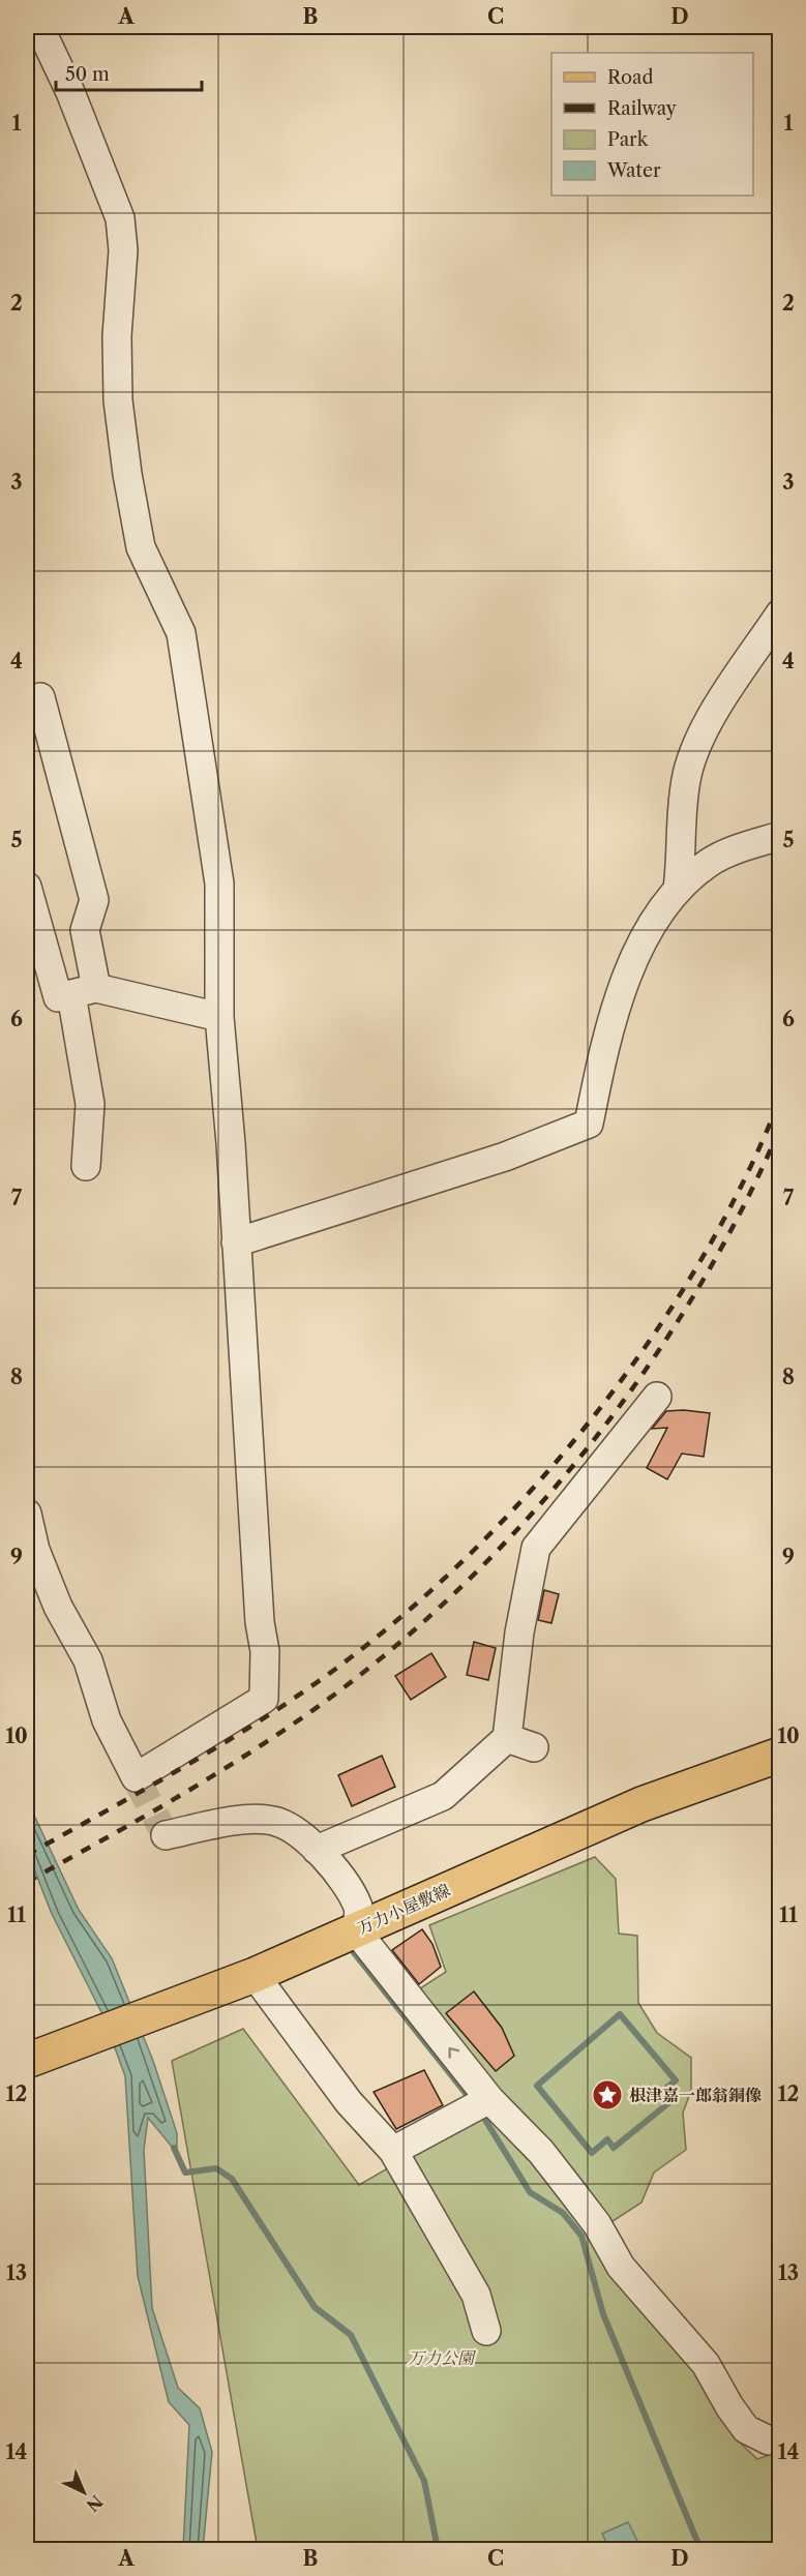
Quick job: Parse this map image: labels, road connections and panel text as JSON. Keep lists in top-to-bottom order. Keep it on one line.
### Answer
{"streets":{"main road":["万力小屋敷線"]},"parks":["万力公園"],"places":{"place":["根津嘉一郎翁銅像"]},"legend":["Road","Railway","Park","Water"],"scale_bar":"50 m","north":"bottom right","grid":{"columns":["A","B","C","D"],"rows":["1","2","3","4","5","6","7","8","9","10","11","12","13","14"]}}
